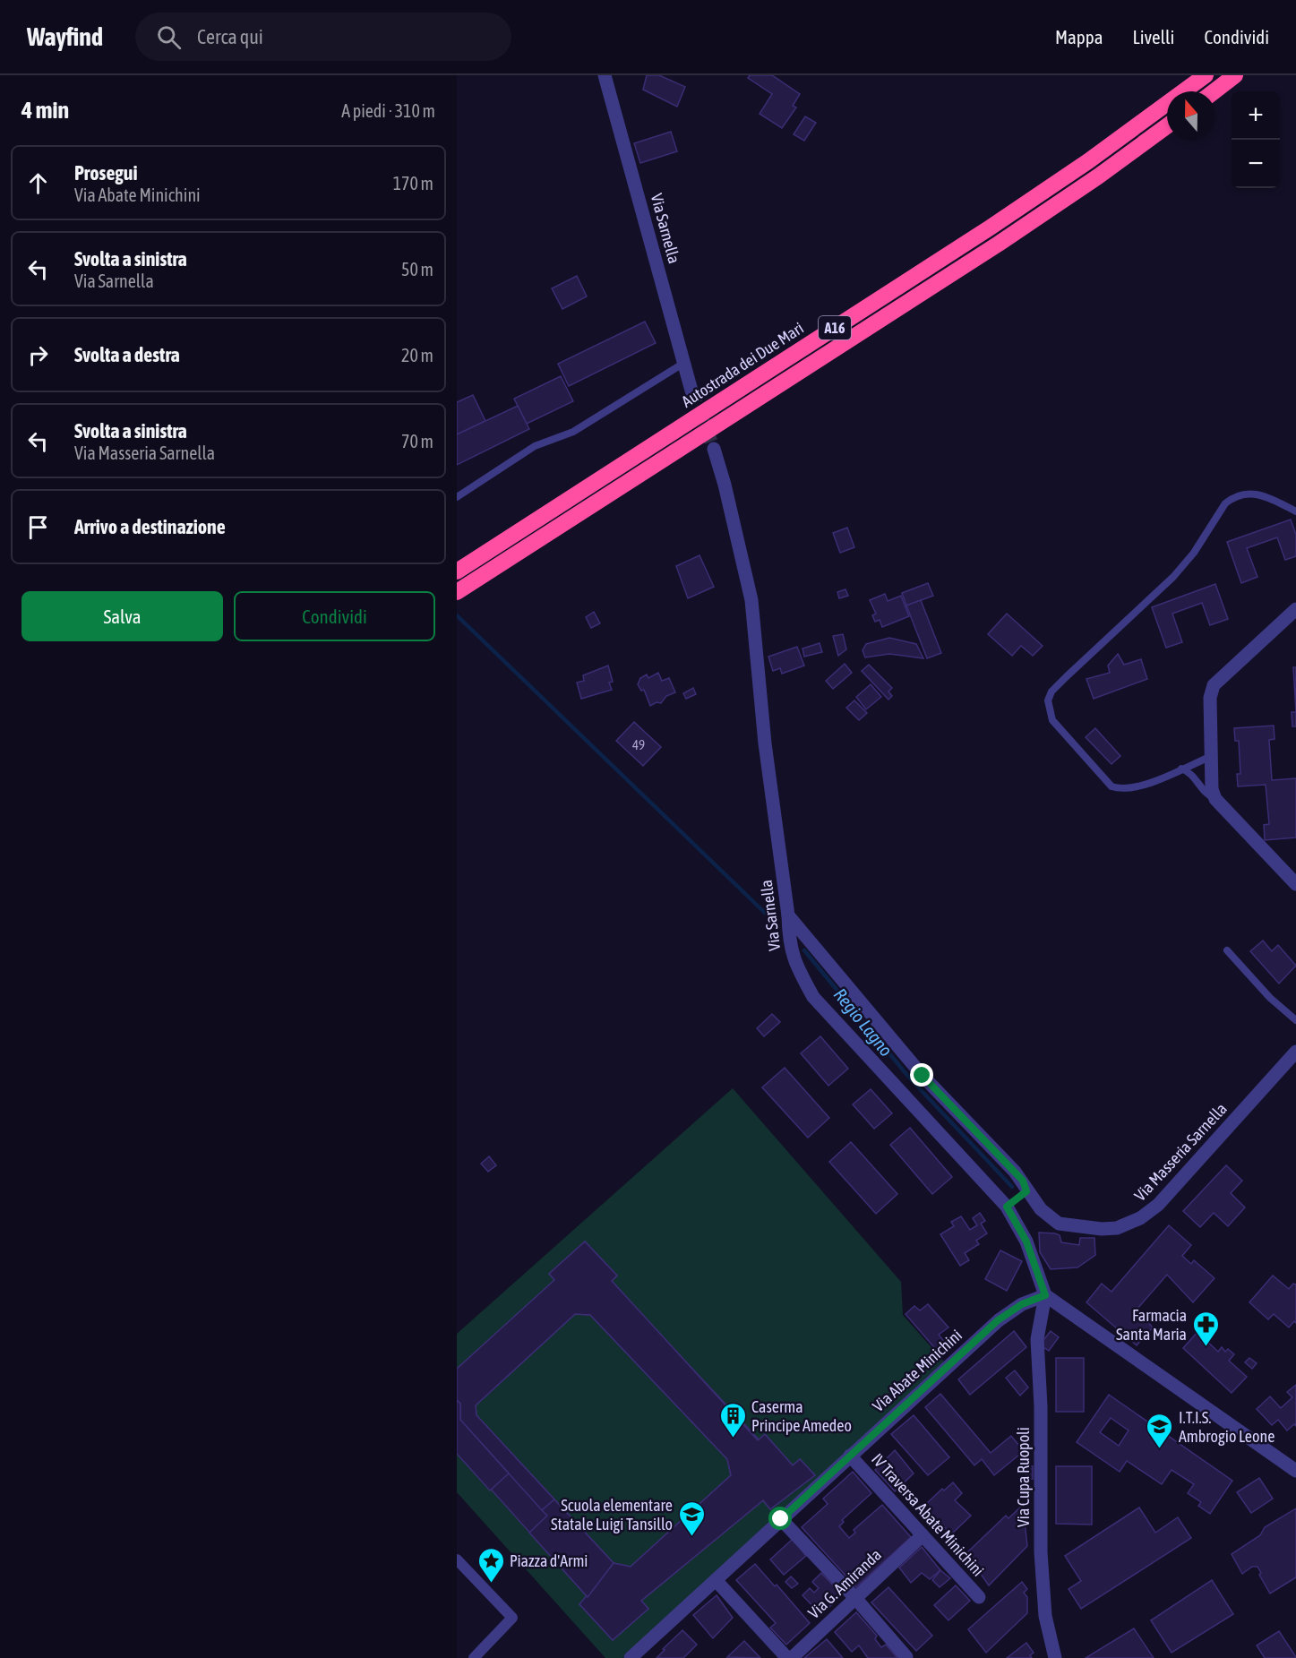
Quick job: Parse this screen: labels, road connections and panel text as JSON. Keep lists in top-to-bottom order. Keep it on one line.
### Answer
{"streets":{"highway":["A16","Autostrada dei Due Mari"],"street":["Via Sarnella","Via Masseria Sarnella","Via Abate Minichini","Via Cupa Ruopoli","IV Traversa Abate Minichini","Via G. Amiranda"]},"crossings":[["Via Sarnella","Via Masseria Sarnella"],["Via Sarnella","Via Abate Minichini"],["Via Sarnella","Via Cupa Ruopoli"],["Via Abate Minichini","Via Cupa Ruopoli"],["Via Abate Minichini","IV Traversa Abate Minichini"],["IV Traversa Abate Minichini","Via G. Amiranda"]],"water":["Regio Lagno"],"places":{"pharmacy":["Farmacia Santa Maria"],"building":["Caserma Principe Amedeo"],"school or university":["I.T.I.S. Ambrogio Leone","Scuola elementare Statale Luigi Tansillo"],"place":["Piazza d'Armi"]},"house_numbers":["49"],"north":"top","page":{"header":"Wayfind","search":"Cerca qui","nav":["Mappa","Livelli","Condividi"],"heading":["4 min","A piedi · 310 m"],"map_buttons":["+","−"],"list":[["Prosegui","Via Abate Minichini","170 m"],["Svolta a sinistra","Via Sarnella","50 m"],["Svolta a destra","20 m"],["Svolta a sinistra","Via Masseria Sarnella","70 m"],"Arrivo a destinazione"],"buttons":["Salva","Condividi"]}}
